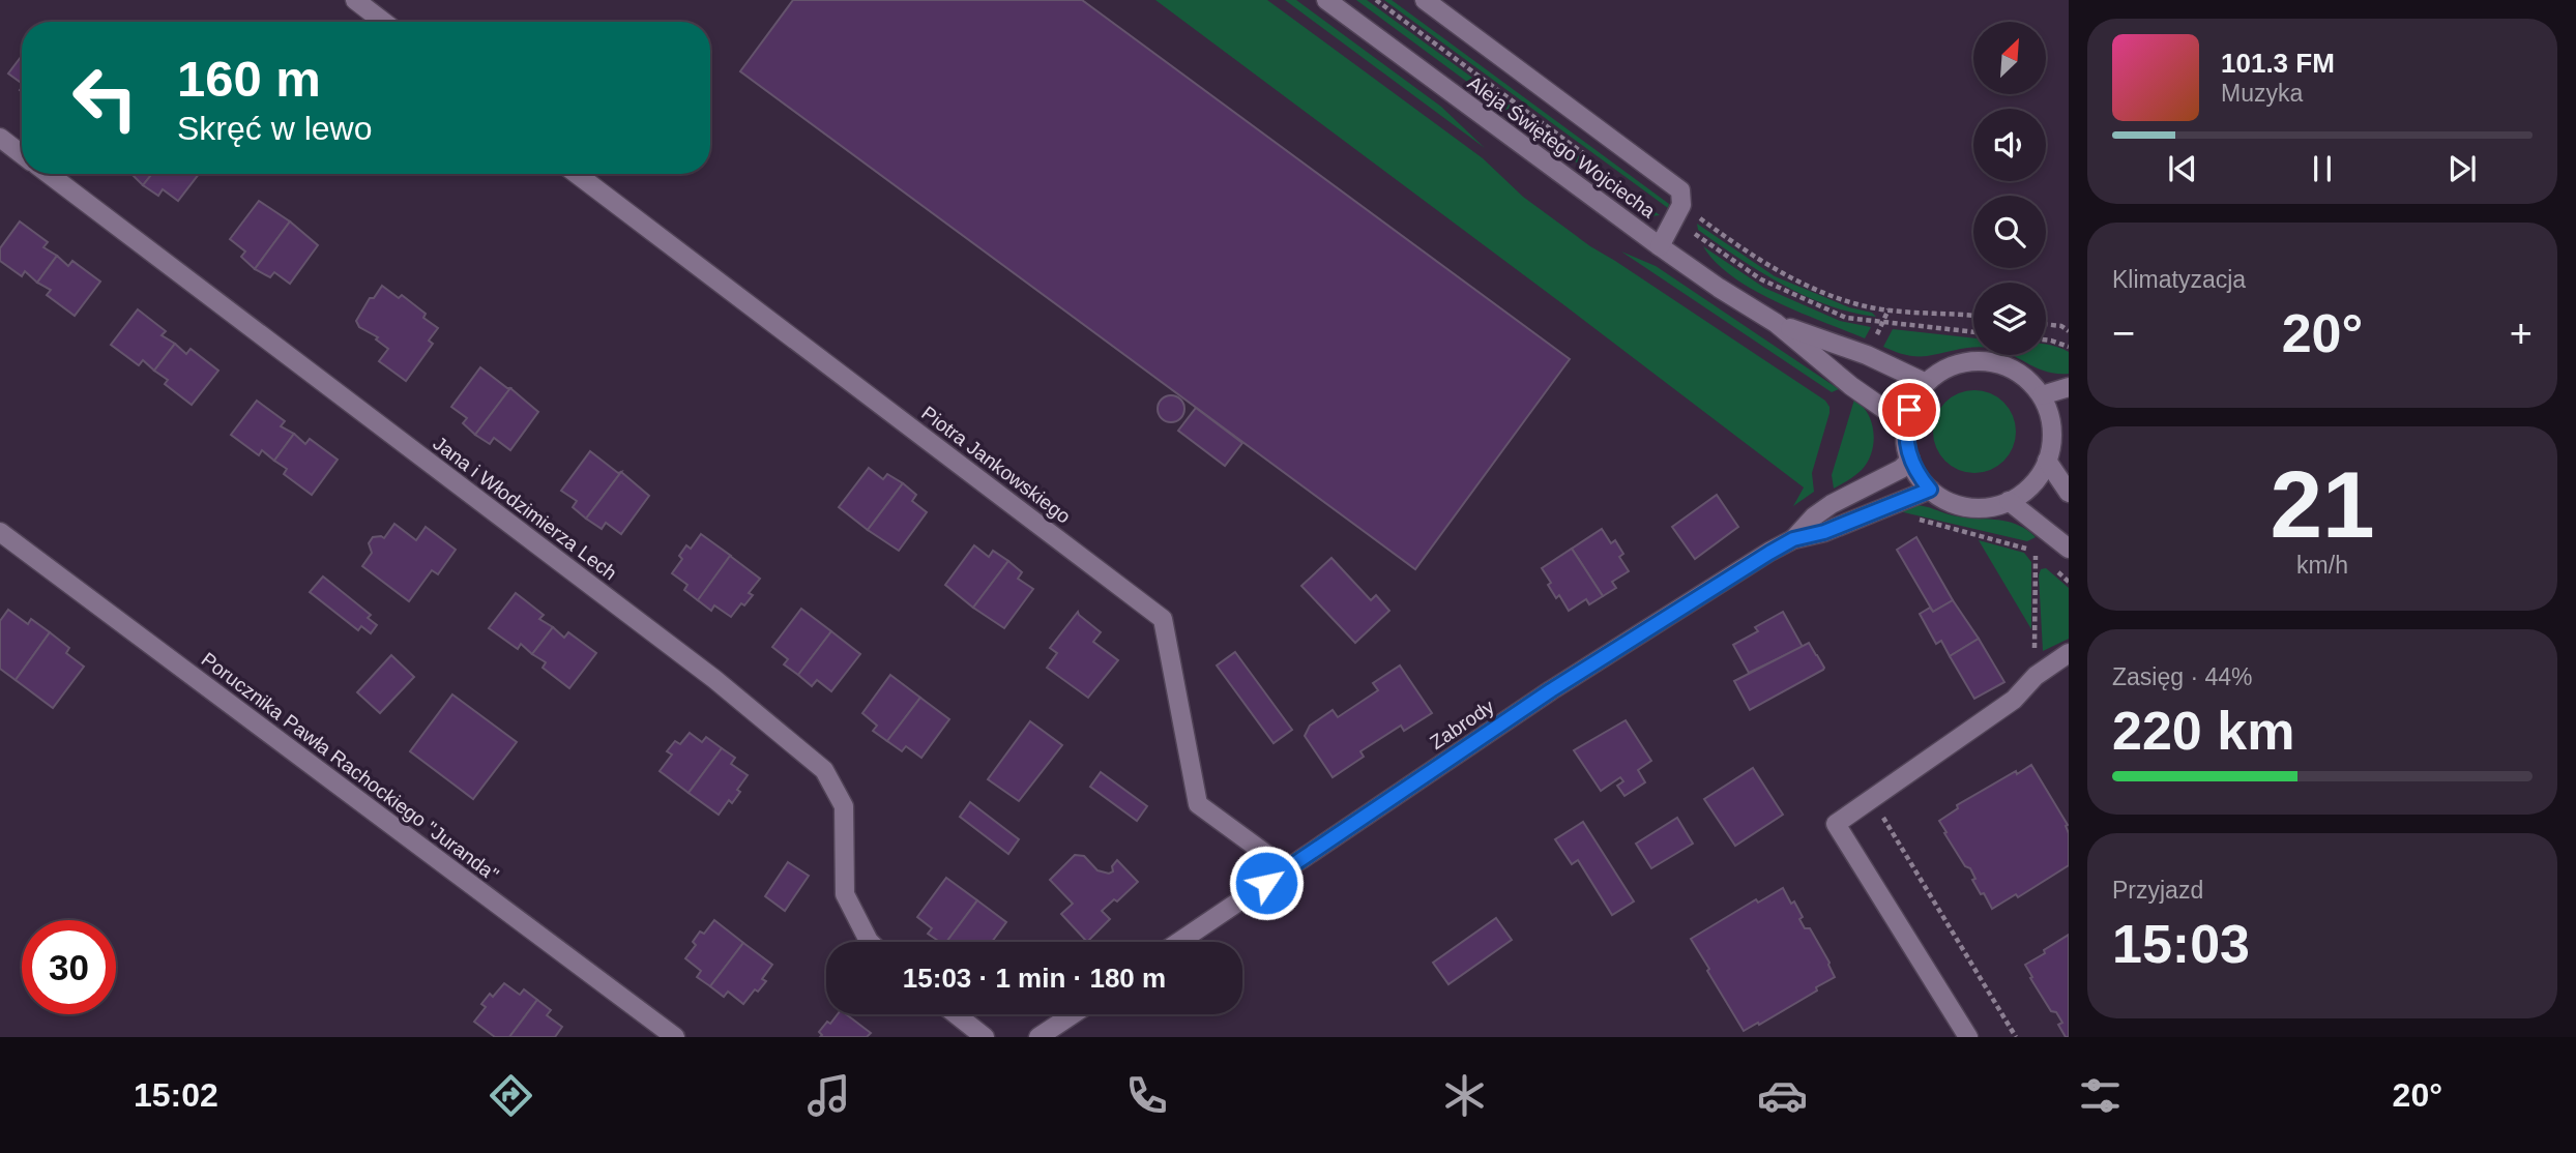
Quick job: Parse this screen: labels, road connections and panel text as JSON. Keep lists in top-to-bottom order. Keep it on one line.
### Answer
{"streets":{"street":["Aleja Świętego Wojciecha","Piotra Jankowskiego","Jana i Włodzimierza Lech","Zabrody","Porucznika Pawła Rachockiego \"Juranda\""]},"crossings":[["Aleja Świętego Wojciecha","Zabrody"],["Piotra Jankowskiego","Zabrody"]],"north":"top right","page":{"turn":["160 m","Skręć w lewo"],"song":["101.3 FM","Muzyka"],"tile":["Klimatyzacja",["21","km/h"],["Zasięg · 44%","220 km"],["Przyjazd","15:03"]],"heat":["−","20°","+"],"limit":"30","trip":"15:03 · 1 min · 180 m","tabs":["15:02","20°"]}}
